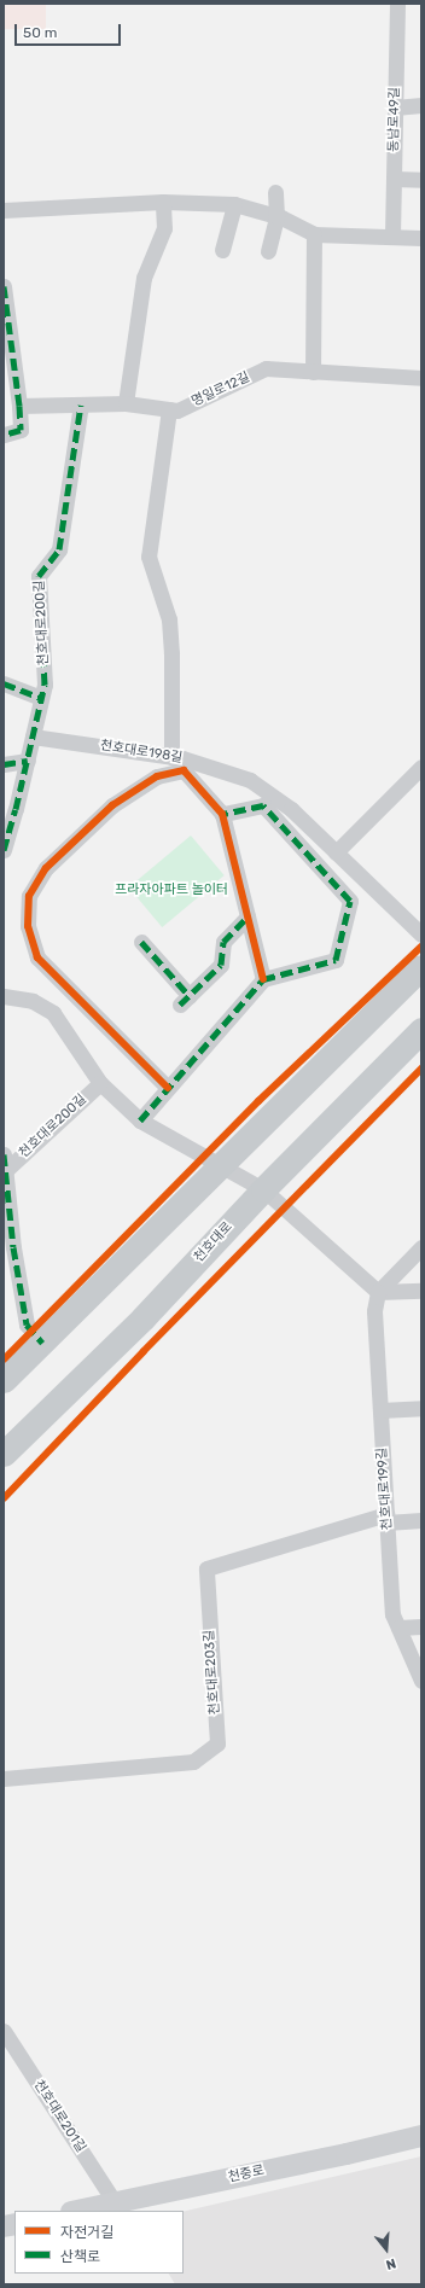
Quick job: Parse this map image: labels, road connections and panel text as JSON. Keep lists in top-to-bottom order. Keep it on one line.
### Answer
{"streets":{"main road":["천호대로","천중로"],"street":["동남로49길","명일로12길","천호대로200길","천호대로198길","천호대로199길","천호대로203길","천호대로201길"]},"crossings":[["명일로12길","천호대로200길"],["천호대로200길","천호대로198길"],["천호대로199길","천호대로203길"],["천호대로201길","천중로"]],"parks":["프라자아파트 놀이터"],"legend":["자전거길","산책로"],"scale_bar":"50 m","north":"bottom"}
